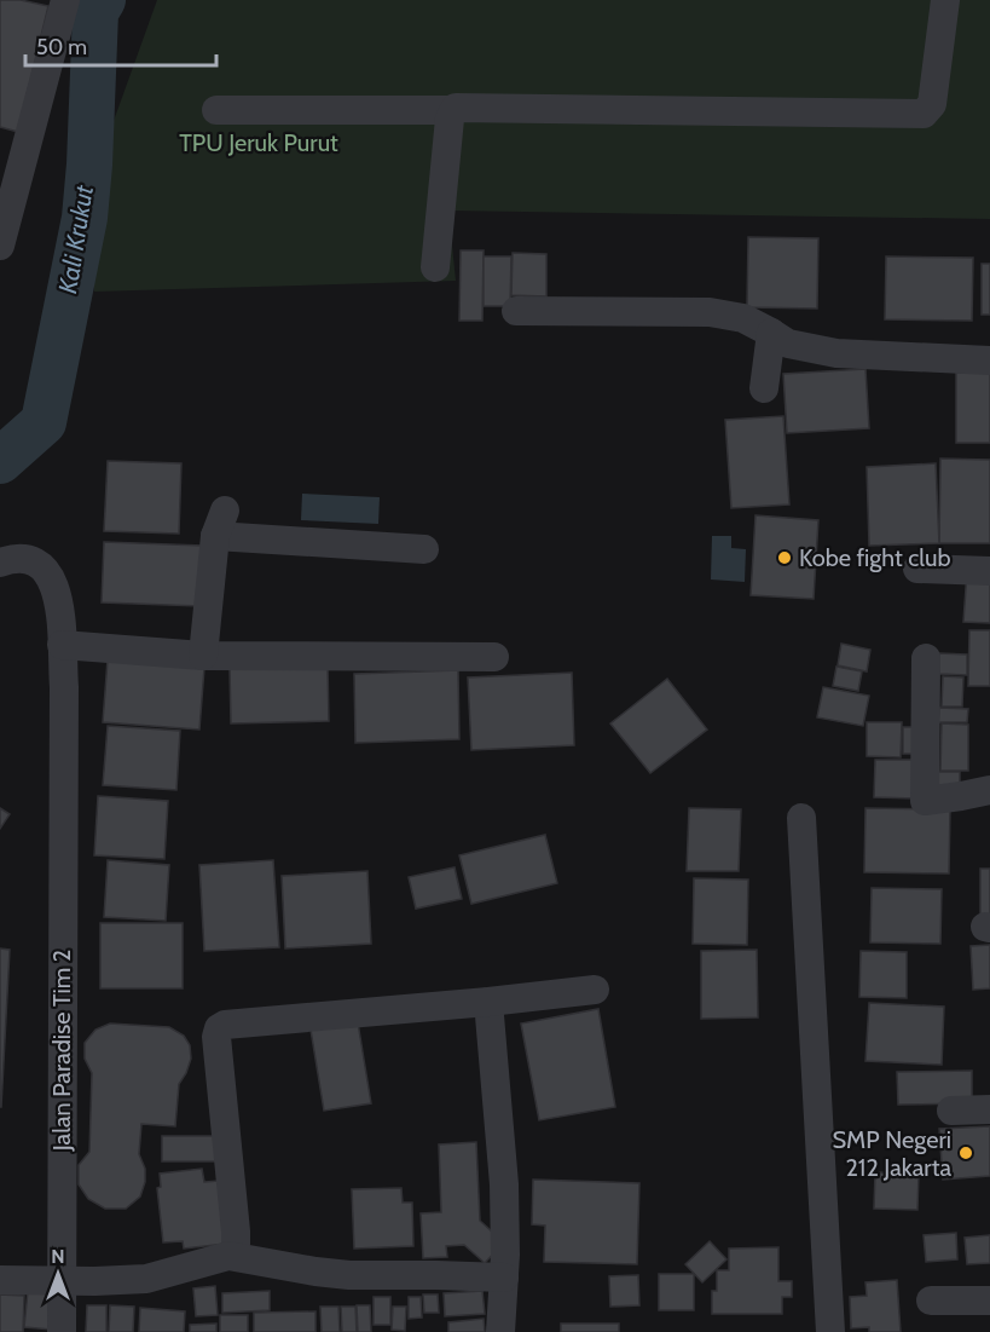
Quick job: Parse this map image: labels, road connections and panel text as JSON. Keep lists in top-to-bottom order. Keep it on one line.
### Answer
{"streets":{"street":["Jalan Paradise Tim 2"]},"water":["Kali Krukut"],"parks":["TPU Jeruk Purut"],"places":["Kobe fight club","SMP Negeri 212 Jakarta"],"scale_bar":"50 m","north":"top"}
